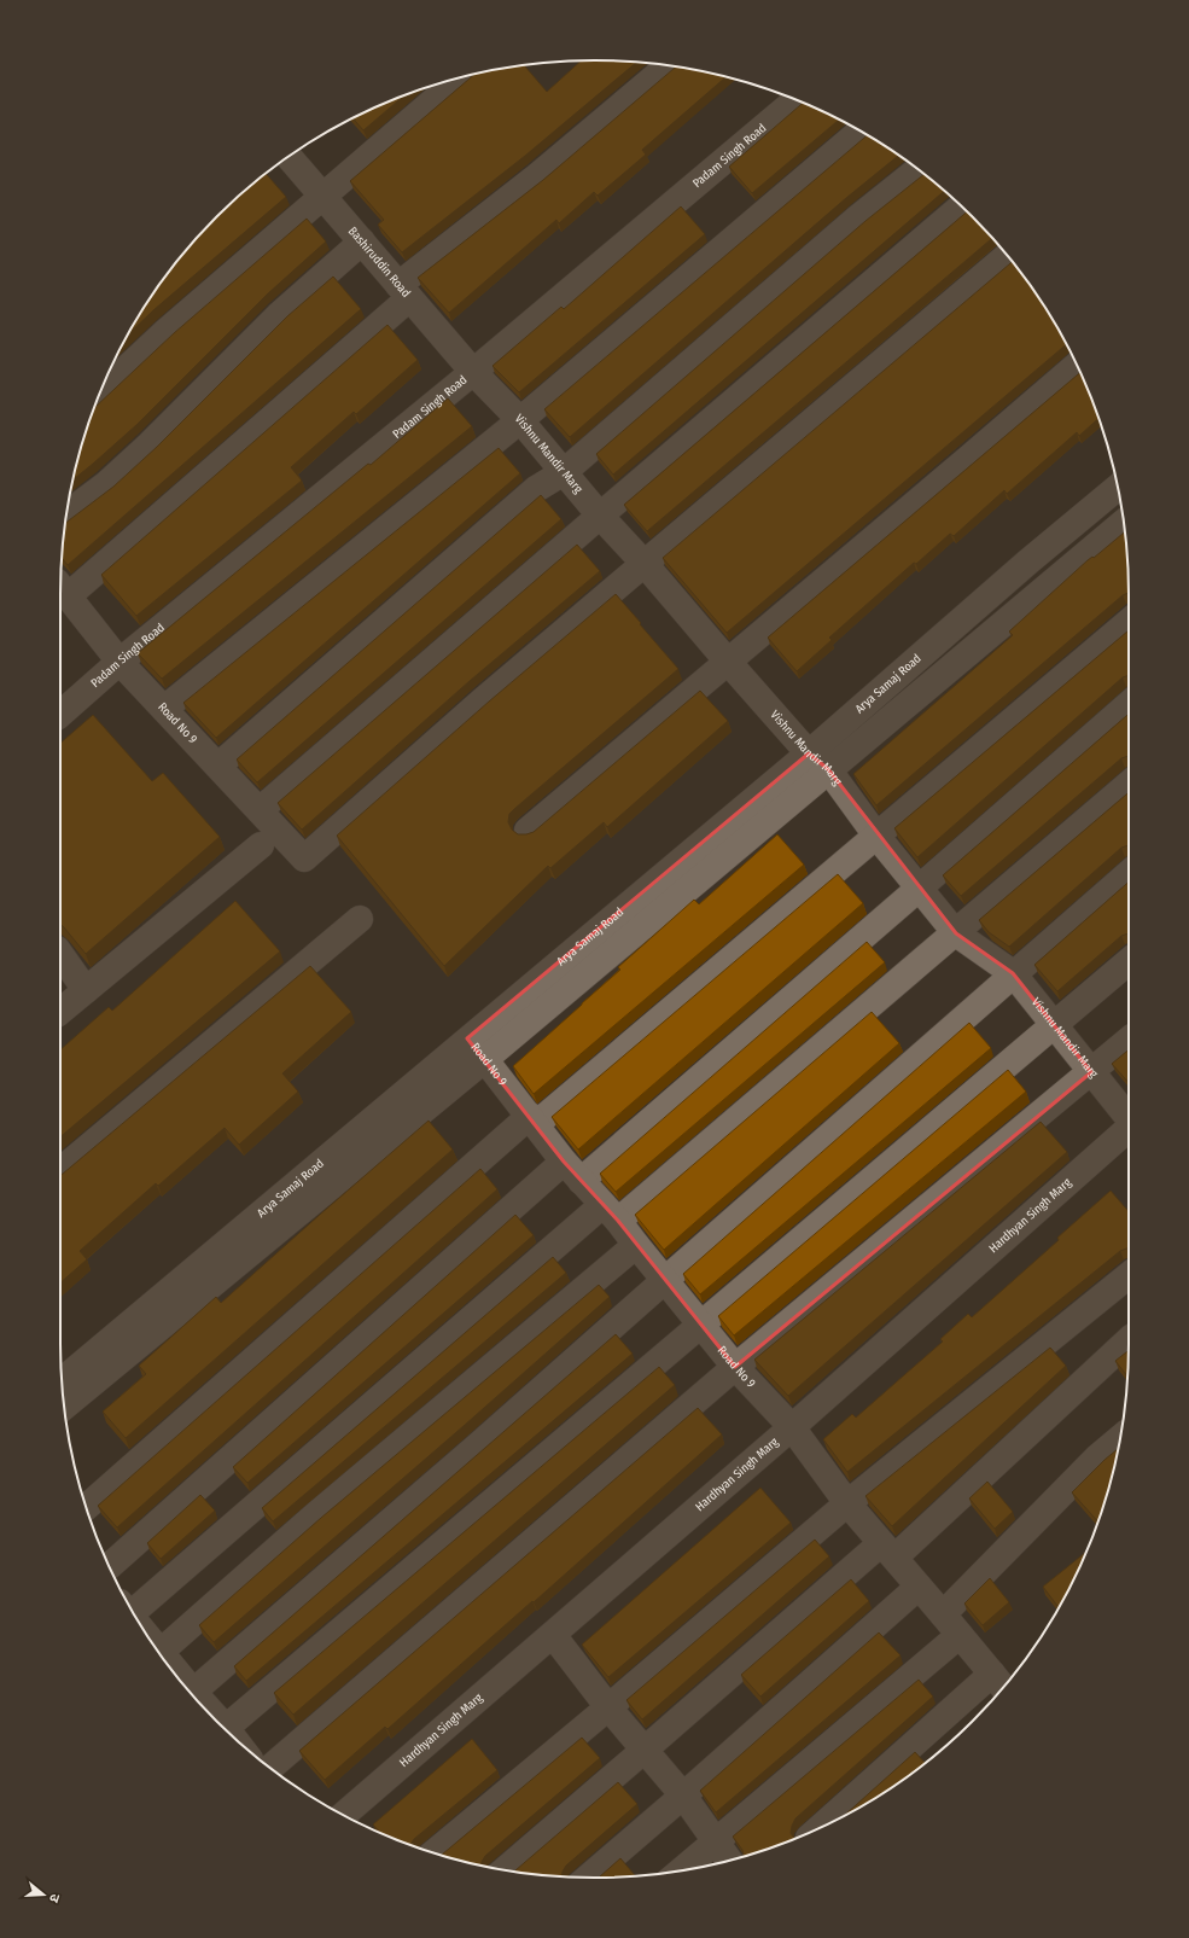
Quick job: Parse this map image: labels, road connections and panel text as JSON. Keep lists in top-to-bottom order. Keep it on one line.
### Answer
{"streets":{"street":["Padam Singh Road","Bashiruddin Road","Vishnu Mandir Marg","Arya Samaj Road","Road No 9","Hardhyan Singh Marg"]},"crossings":[["Padam Singh Road","Bashiruddin Road"],["Padam Singh Road","Vishnu Mandir Marg"],["Padam Singh Road","Road No 9"],["Bashiruddin Road","Vishnu Mandir Marg"],["Vishnu Mandir Marg","Arya Samaj Road"],["Vishnu Mandir Marg","Road No 9"],["Arya Samaj Road","Road No 9"],["Road No 9","Hardhyan Singh Marg"]],"north":"right"}
